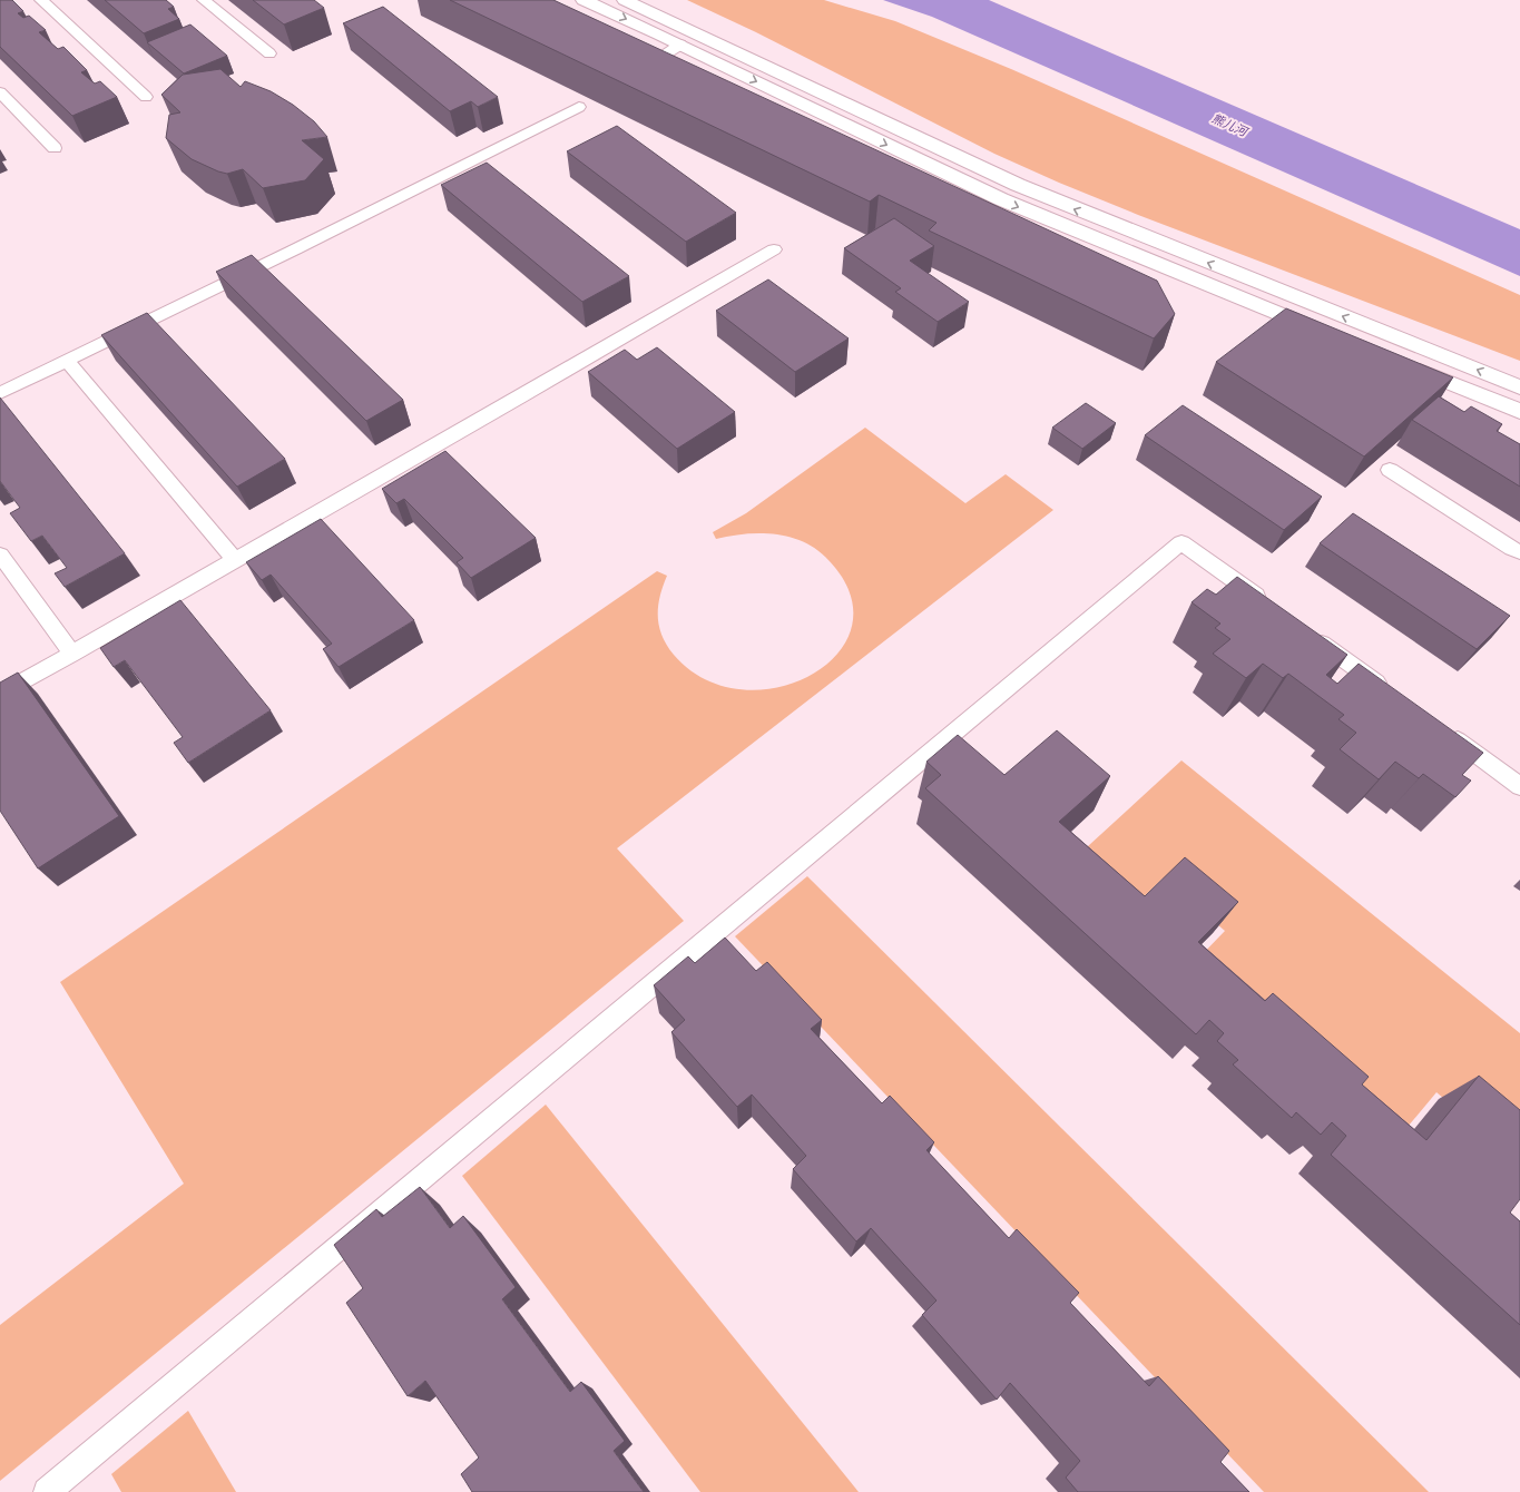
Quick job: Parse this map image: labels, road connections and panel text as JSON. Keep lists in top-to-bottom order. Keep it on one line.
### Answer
{"water":["熊儿河"]}
